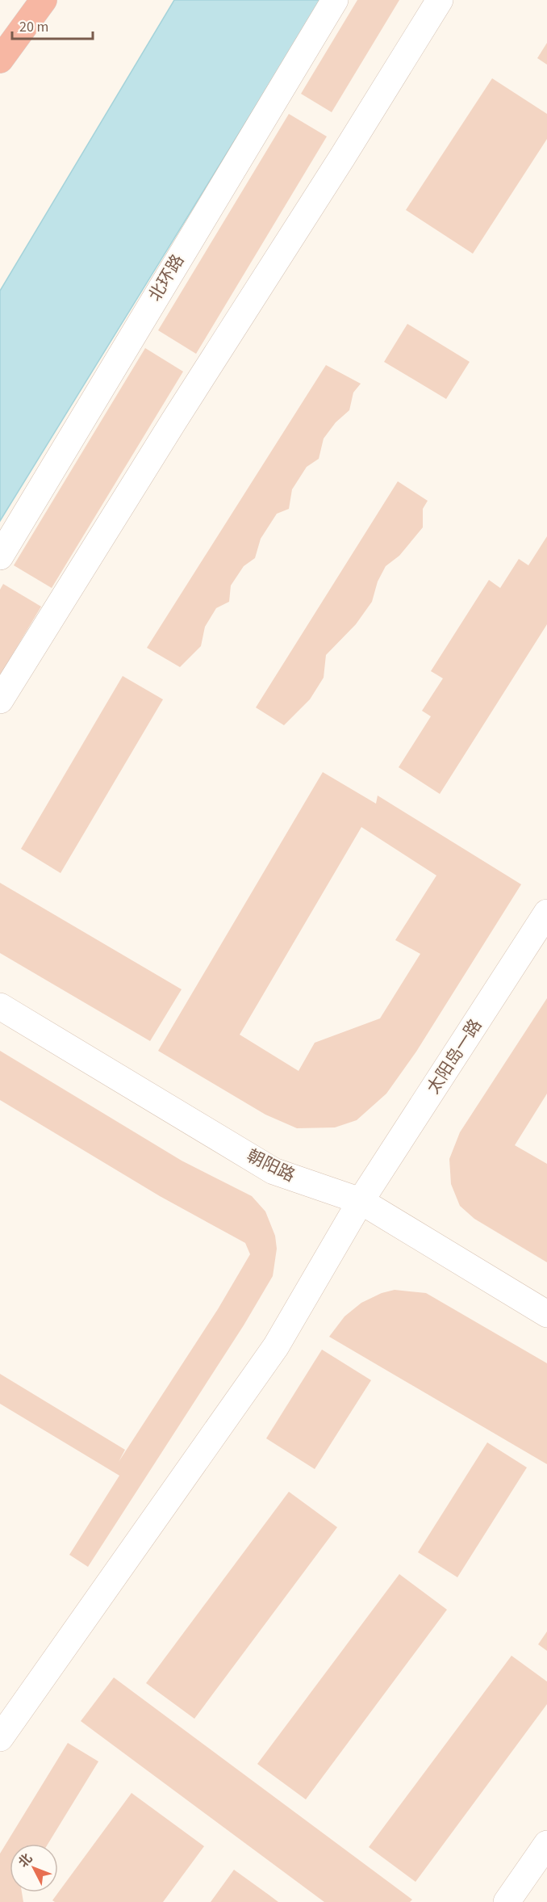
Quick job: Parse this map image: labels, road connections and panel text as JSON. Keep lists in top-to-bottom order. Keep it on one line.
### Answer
{"streets":{"street":["北环路","太阳岛一路","朝阳路"]},"crossings":[["太阳岛一路","朝阳路"]],"scale_bar":"20 m","north":"top left"}
